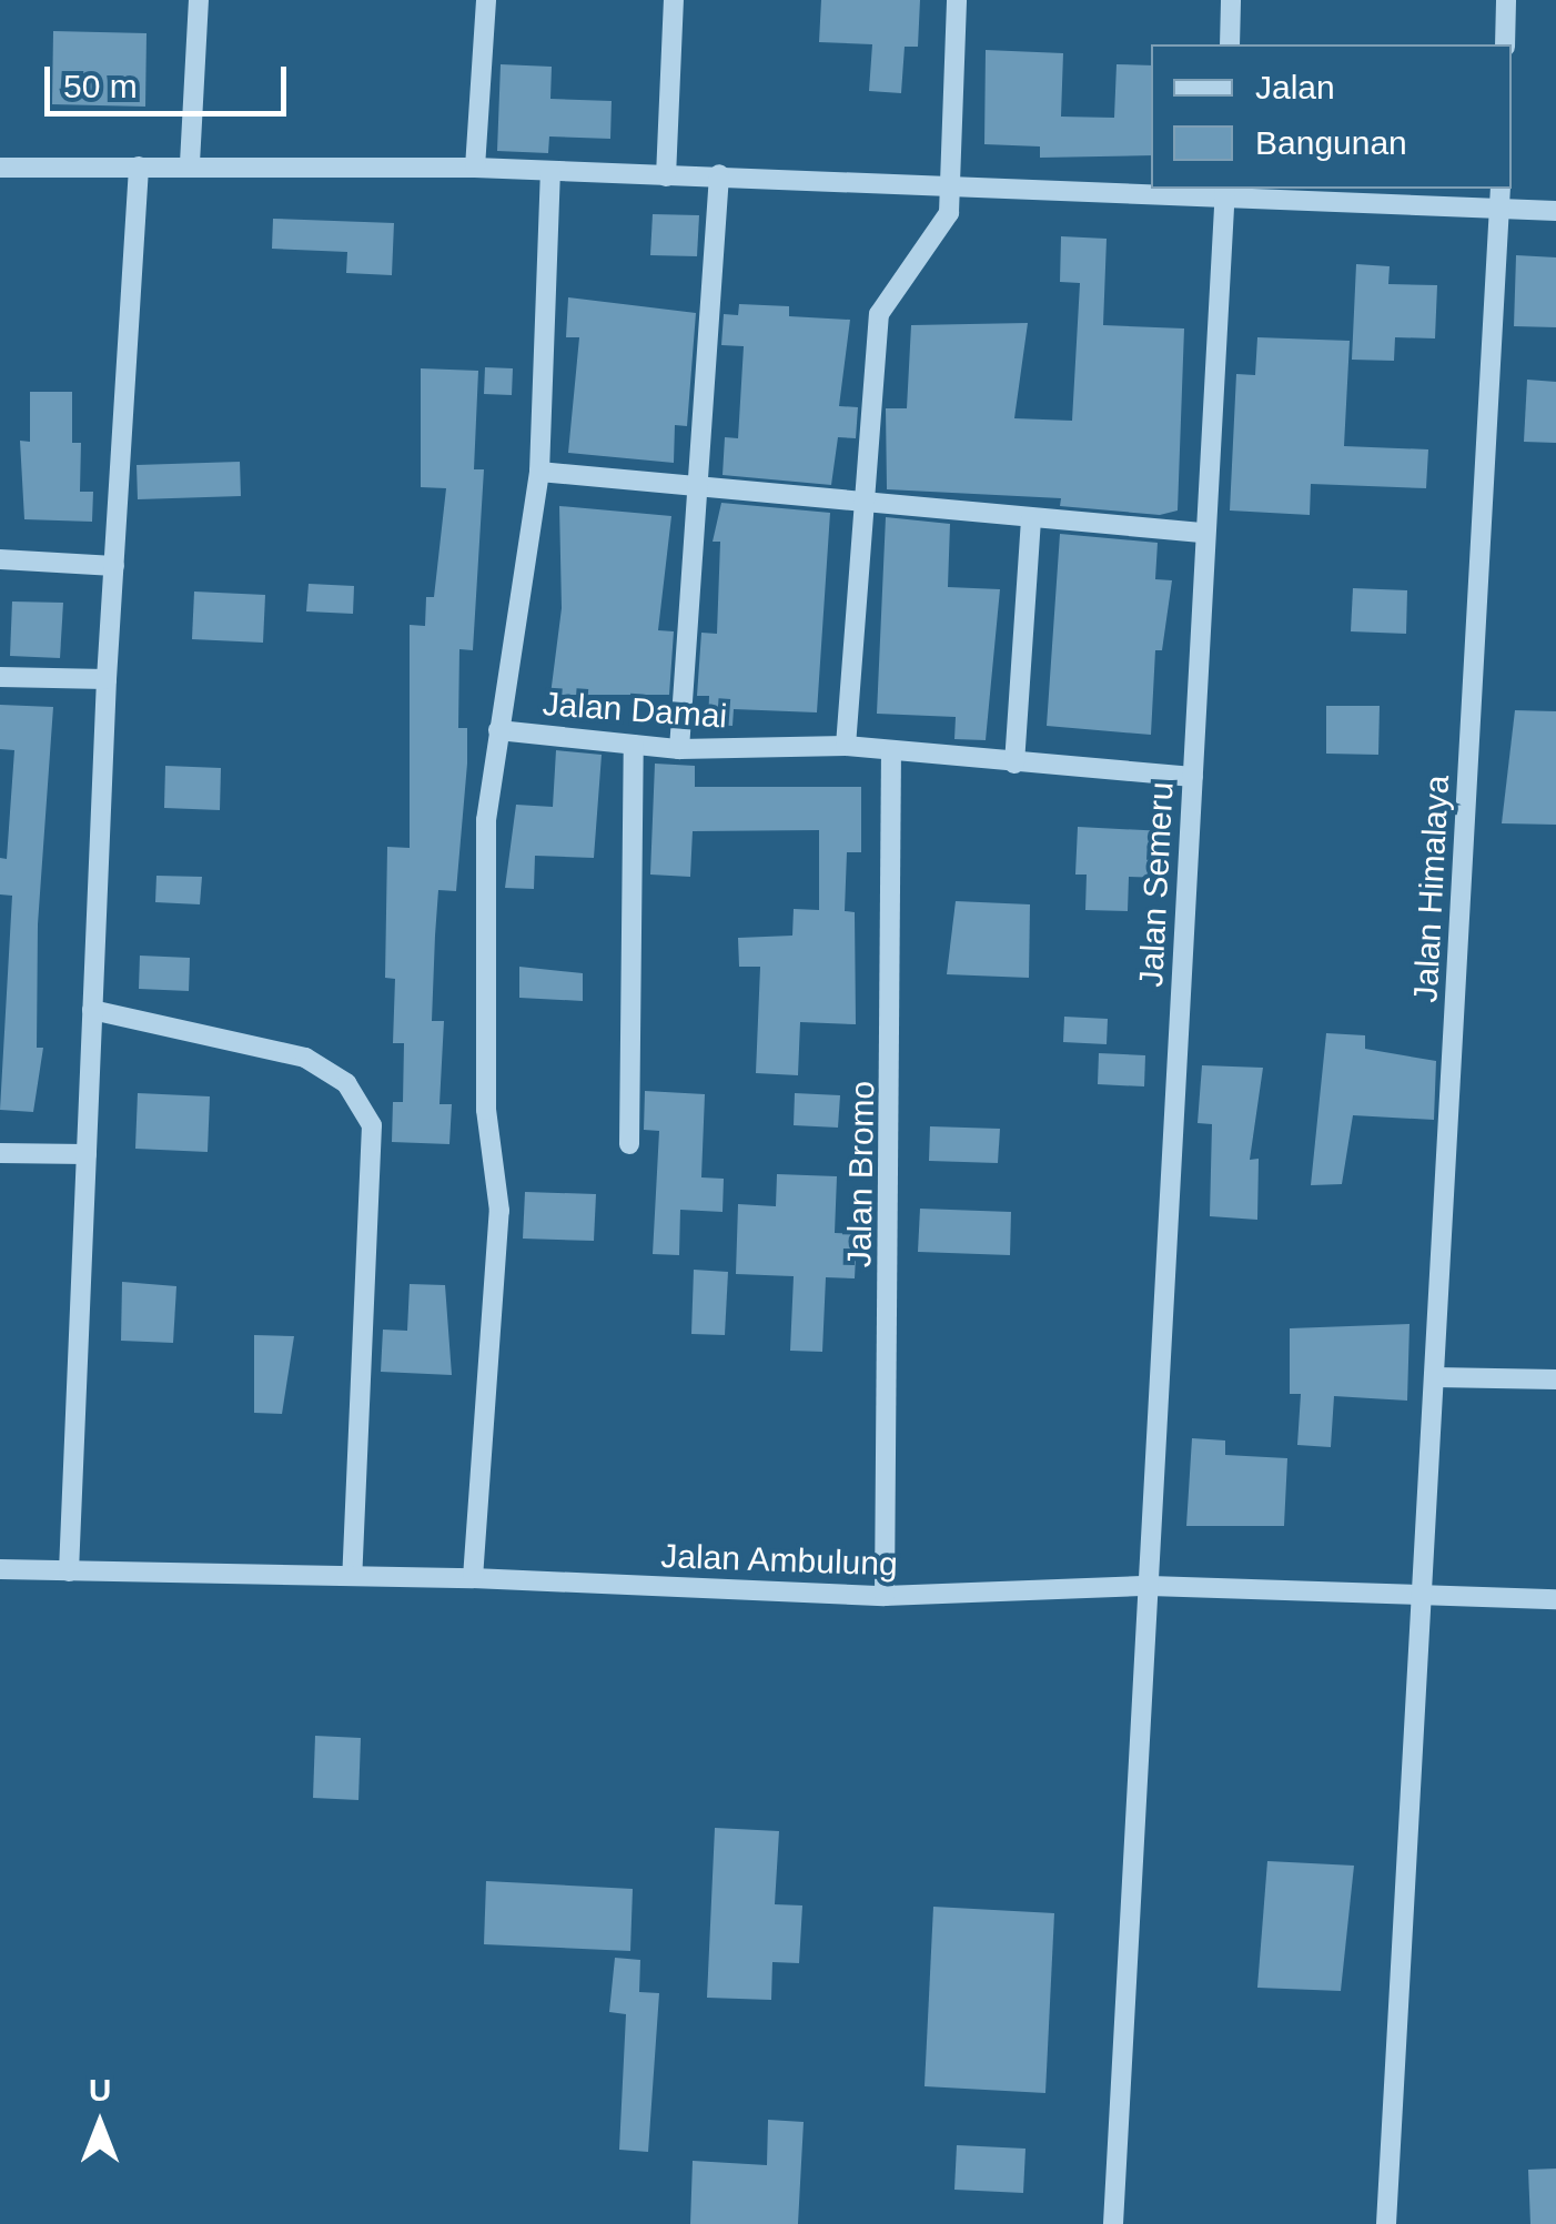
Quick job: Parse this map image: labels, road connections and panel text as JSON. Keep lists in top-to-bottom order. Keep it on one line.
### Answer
{"streets":{"street":["Jalan Damai","Jalan Semeru","Jalan Himalaya","Jalan Bromo","Jalan Ambulung"]},"crossings":[["Jalan Damai","Jalan Semeru"],["Jalan Damai","Jalan Bromo"],["Jalan Semeru","Jalan Ambulung"],["Jalan Himalaya","Jalan Ambulung"],["Jalan Bromo","Jalan Ambulung"]],"legend":["Jalan","Bangunan"],"scale_bar":"50 m","north":"top"}
